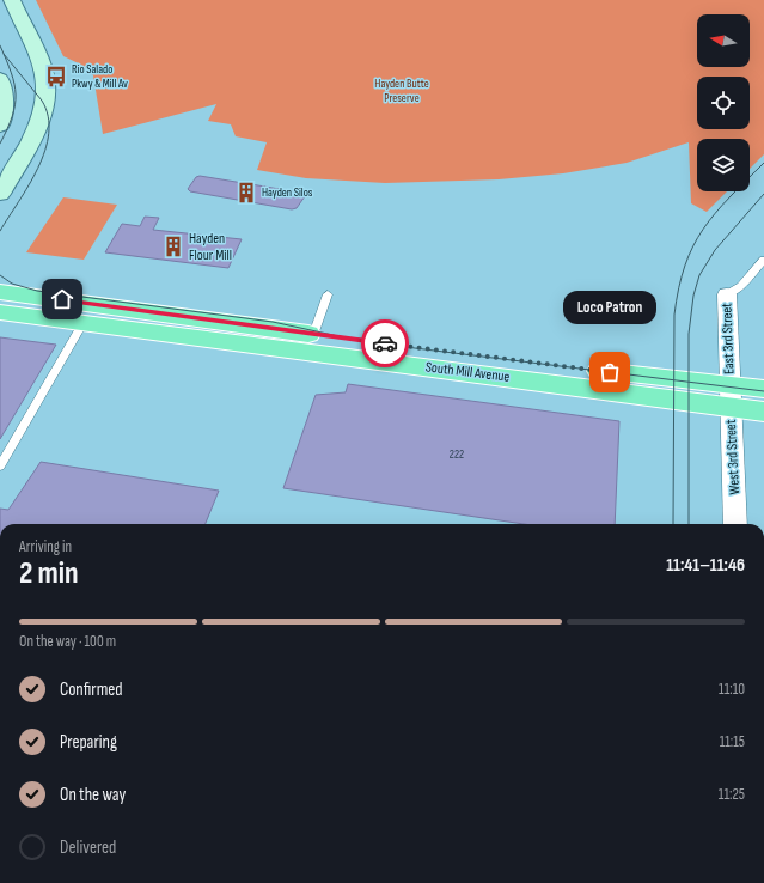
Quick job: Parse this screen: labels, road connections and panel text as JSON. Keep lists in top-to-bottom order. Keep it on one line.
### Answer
{"streets":{"main road":["South Mill Avenue"],"street":["East 3rd Street","West 3rd Street"]},"crossings":[["East 3rd Street","South Mill Avenue"],["East 3rd Street","West 3rd Street"],["South Mill Avenue","West 3rd Street"]],"parks":["Hayden Butte Preserve"],"places":{"bus stop":["Rio Salado Pkwy & Mill Av"],"building":["Hayden Silos","Hayden Flour Mill"],"other":["Loco Patron"]},"house_numbers":["222"],"north":"left","page":{"bubble":"Loco Patron","heading":["2 min","Arriving in","11:41–11:46"],"bar":"On the way · 100 m","list":[["Confirmed","11:10"],["Preparing","11:15"],["On the way","11:25"],"Delivered"]}}
